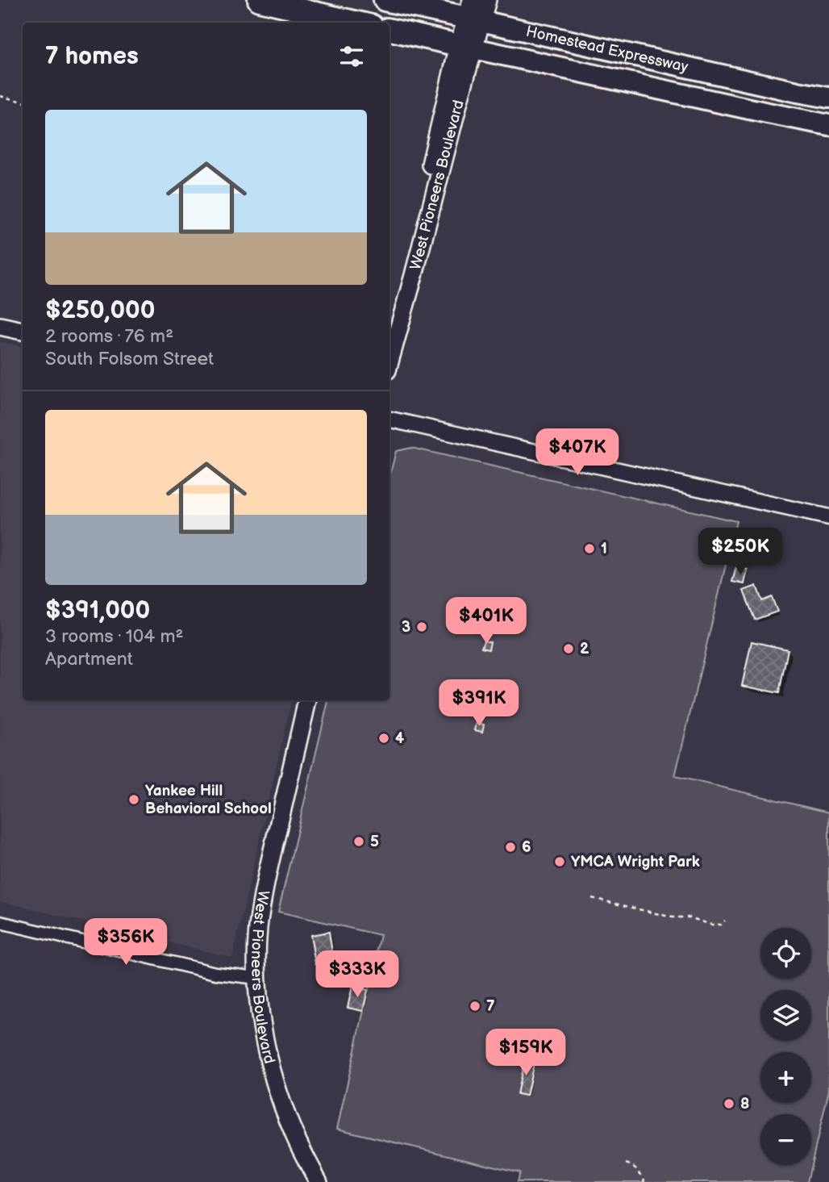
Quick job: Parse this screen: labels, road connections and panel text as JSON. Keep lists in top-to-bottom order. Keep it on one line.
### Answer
{"streets":{"highway":["Homestead Expressway"],"main road":["West Pioneers Boulevard"]},"crossings":[["Homestead Expressway","West Pioneers Boulevard"]],"places":["1","3","2","4","Yankee Hill Behavioral School","5","6","YMCA Wright Park","7","8"],"page":{"heading":"7 homes","list":[{"name":"$250,000","note":"2 rooms · 76 m² · South Folsom Street"},{"name":"$391,000","note":"3 rooms · 104 m² · Apartment"}],"price":["$407K","$250K","$401K","$391K","$356K","$333K","$159K"],"map_buttons":["+","−"]}}
